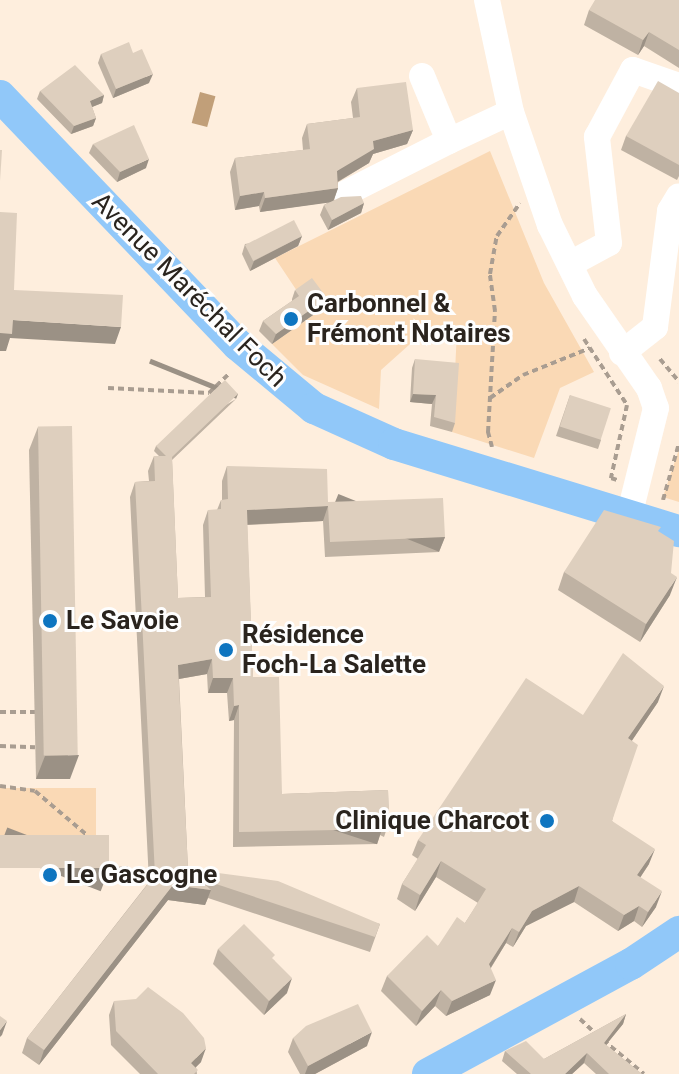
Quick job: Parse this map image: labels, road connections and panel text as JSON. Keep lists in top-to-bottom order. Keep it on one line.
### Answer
{"streets":{"main road":["Avenue Maréchal Foch"]},"places":["Carbonnel & Frémont Notaires","Le Savoie","Résidence Foch-La Salette","Clinique Charcot","Le Gascogne"]}
